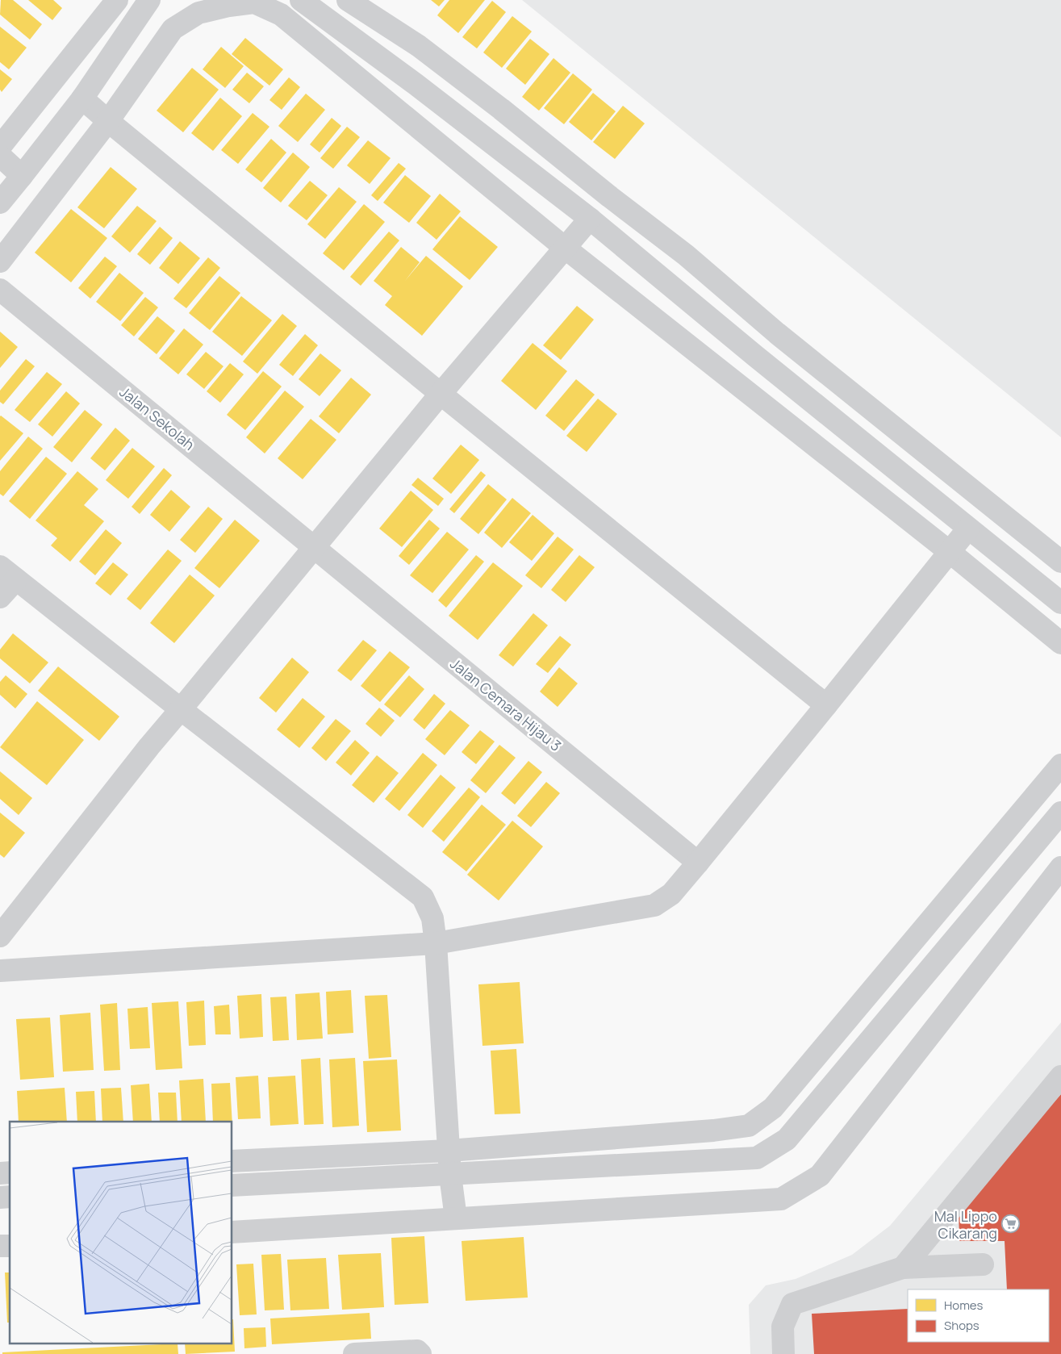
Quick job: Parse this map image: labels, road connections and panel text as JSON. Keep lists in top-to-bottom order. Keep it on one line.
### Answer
{"streets":{"street":["Jalan Sekolah","Jalan Cemara Hijau 3"]},"crossings":[["Jalan Sekolah","Jalan Cemara Hijau 3"]],"places":{"supermarket":["Mal Lippo Cikarang"]},"legend":["Homes","Shops"]}
